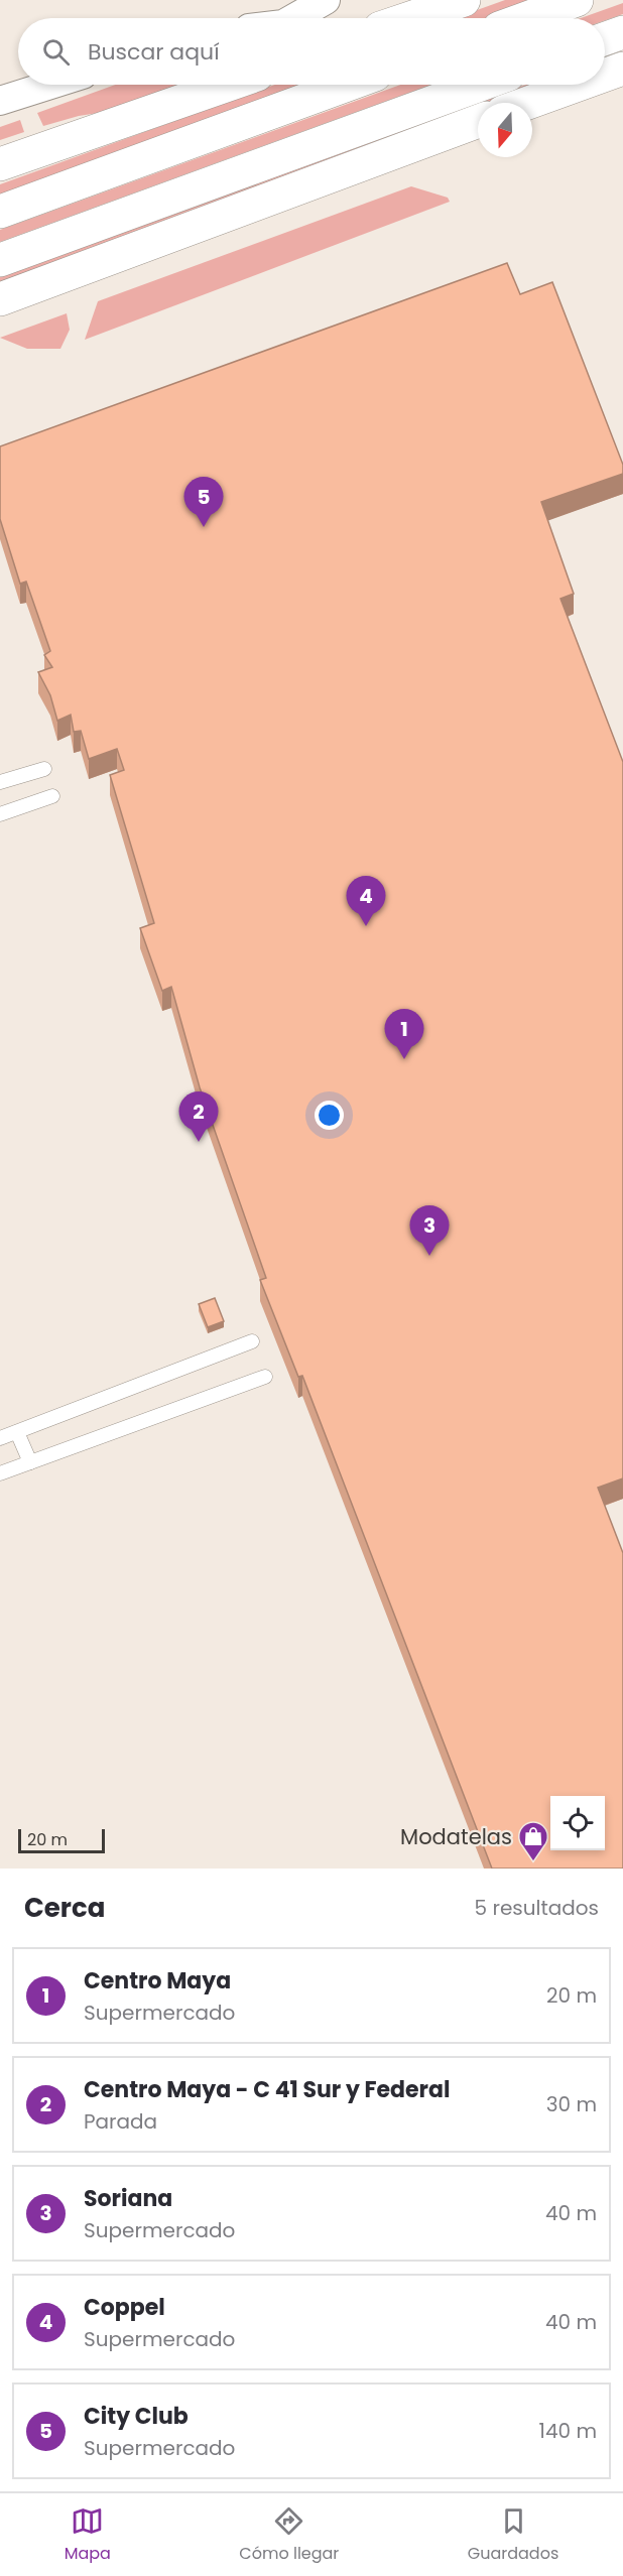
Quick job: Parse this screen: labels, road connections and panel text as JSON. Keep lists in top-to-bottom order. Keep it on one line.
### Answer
{"places":{"shop":["Modatelas"]},"scale_bar":"20 m","north":"bottom","page":{"search":"Buscar aquí","pins":["5","4","1","2","3"],"scale":"20 m","heading":["Cerca","5 resultados"],"list":[{"mark":"1","name":"Centro Maya","note":"Supermercado","value":"20 m"},{"mark":"2","name":"Centro Maya - C 41 Sur y Federal","note":"Parada","value":"30 m"},{"mark":"3","name":"Soriana","note":"Supermercado","value":"40 m"},{"mark":"4","name":"Coppel","note":"Supermercado","value":"40 m"},{"mark":"5","name":"City Club","note":"Supermercado","value":"140 m"}],"nav":["Mapa","Cómo llegar","Guardados"]}}
